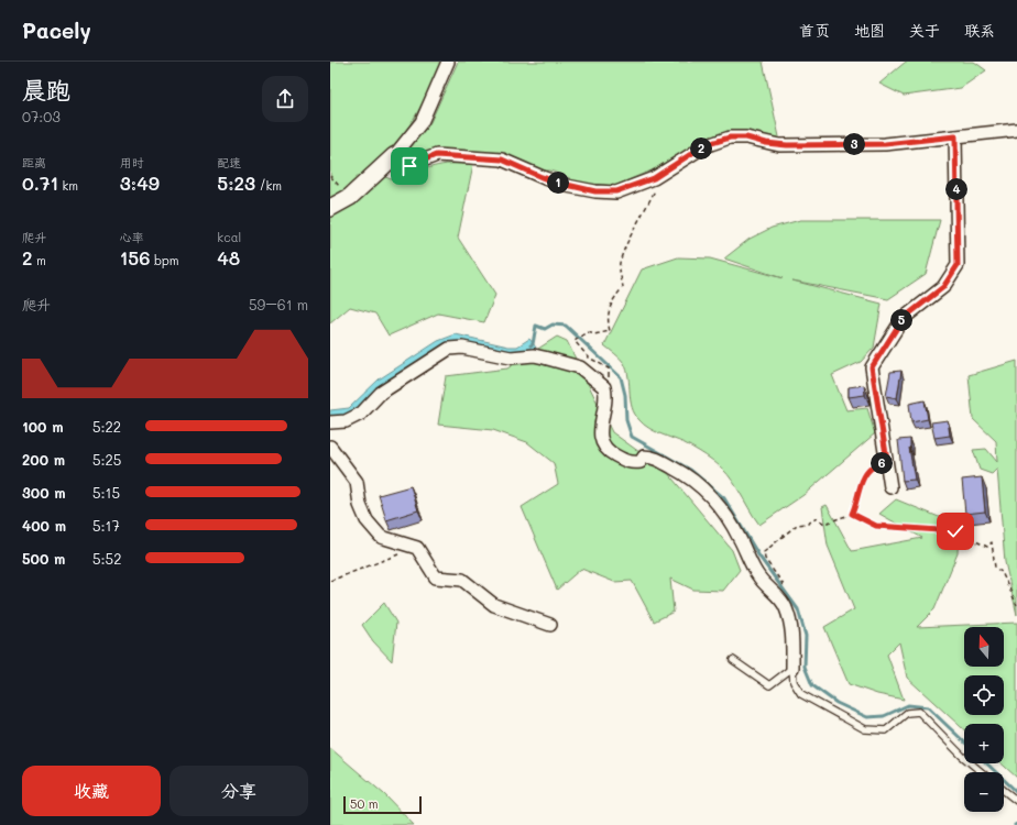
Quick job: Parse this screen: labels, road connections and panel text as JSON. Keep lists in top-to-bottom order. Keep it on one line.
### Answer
{"scale_bar":"50 m","north":"top","page":{"header":"Pacely","nav":["首页","地图","关于","联系"],"heading":["晨跑","07:03"],"pins":["3","2","1","4","5","6"],"stats":[["距离","0.71 km"],["用时","3:49"],["配速","5:23 /km"],["爬升","2 m"],["心率","156 bpm"],["kcal","48"]],"chart":["爬升","59–61 m"],"list":[{"name":"100 m","note":"5:22"},{"name":"200 m","note":"5:25"},{"name":"300 m","note":"5:15"},{"name":"400 m","note":"5:17"},{"name":"500 m","note":"5:52"}],"map_buttons":["+","−"],"buttons":["收藏","分享"],"scale":"50 m"}}
